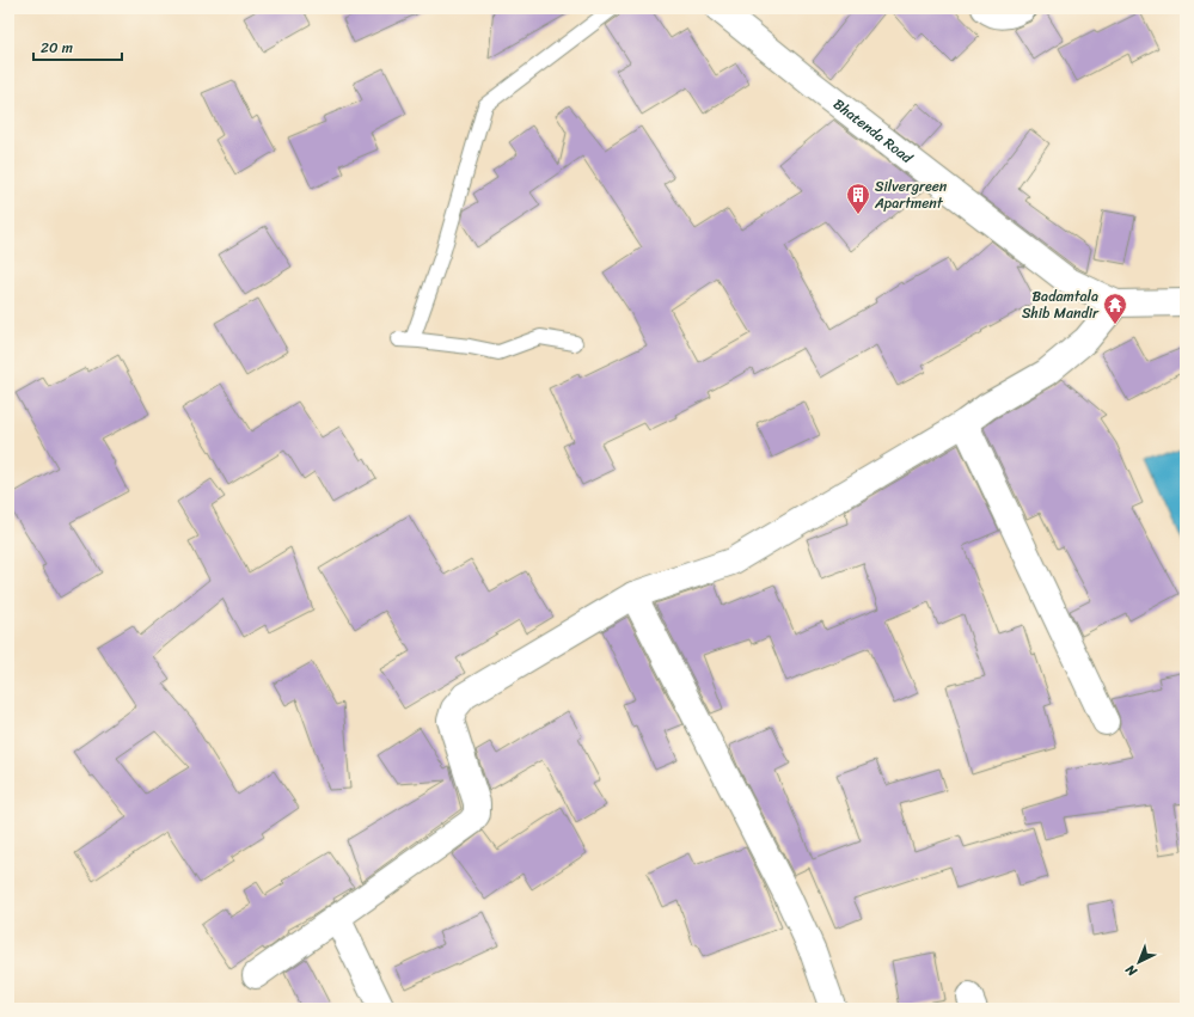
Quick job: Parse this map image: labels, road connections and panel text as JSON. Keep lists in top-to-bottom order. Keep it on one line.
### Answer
{"streets":{"street":["Bhatenda Road"]},"places":{"building":["Silvergreen Apartment"],"temple":["Badamtala Shib Mandir"]},"scale_bar":"20 m","north":"bottom left"}
